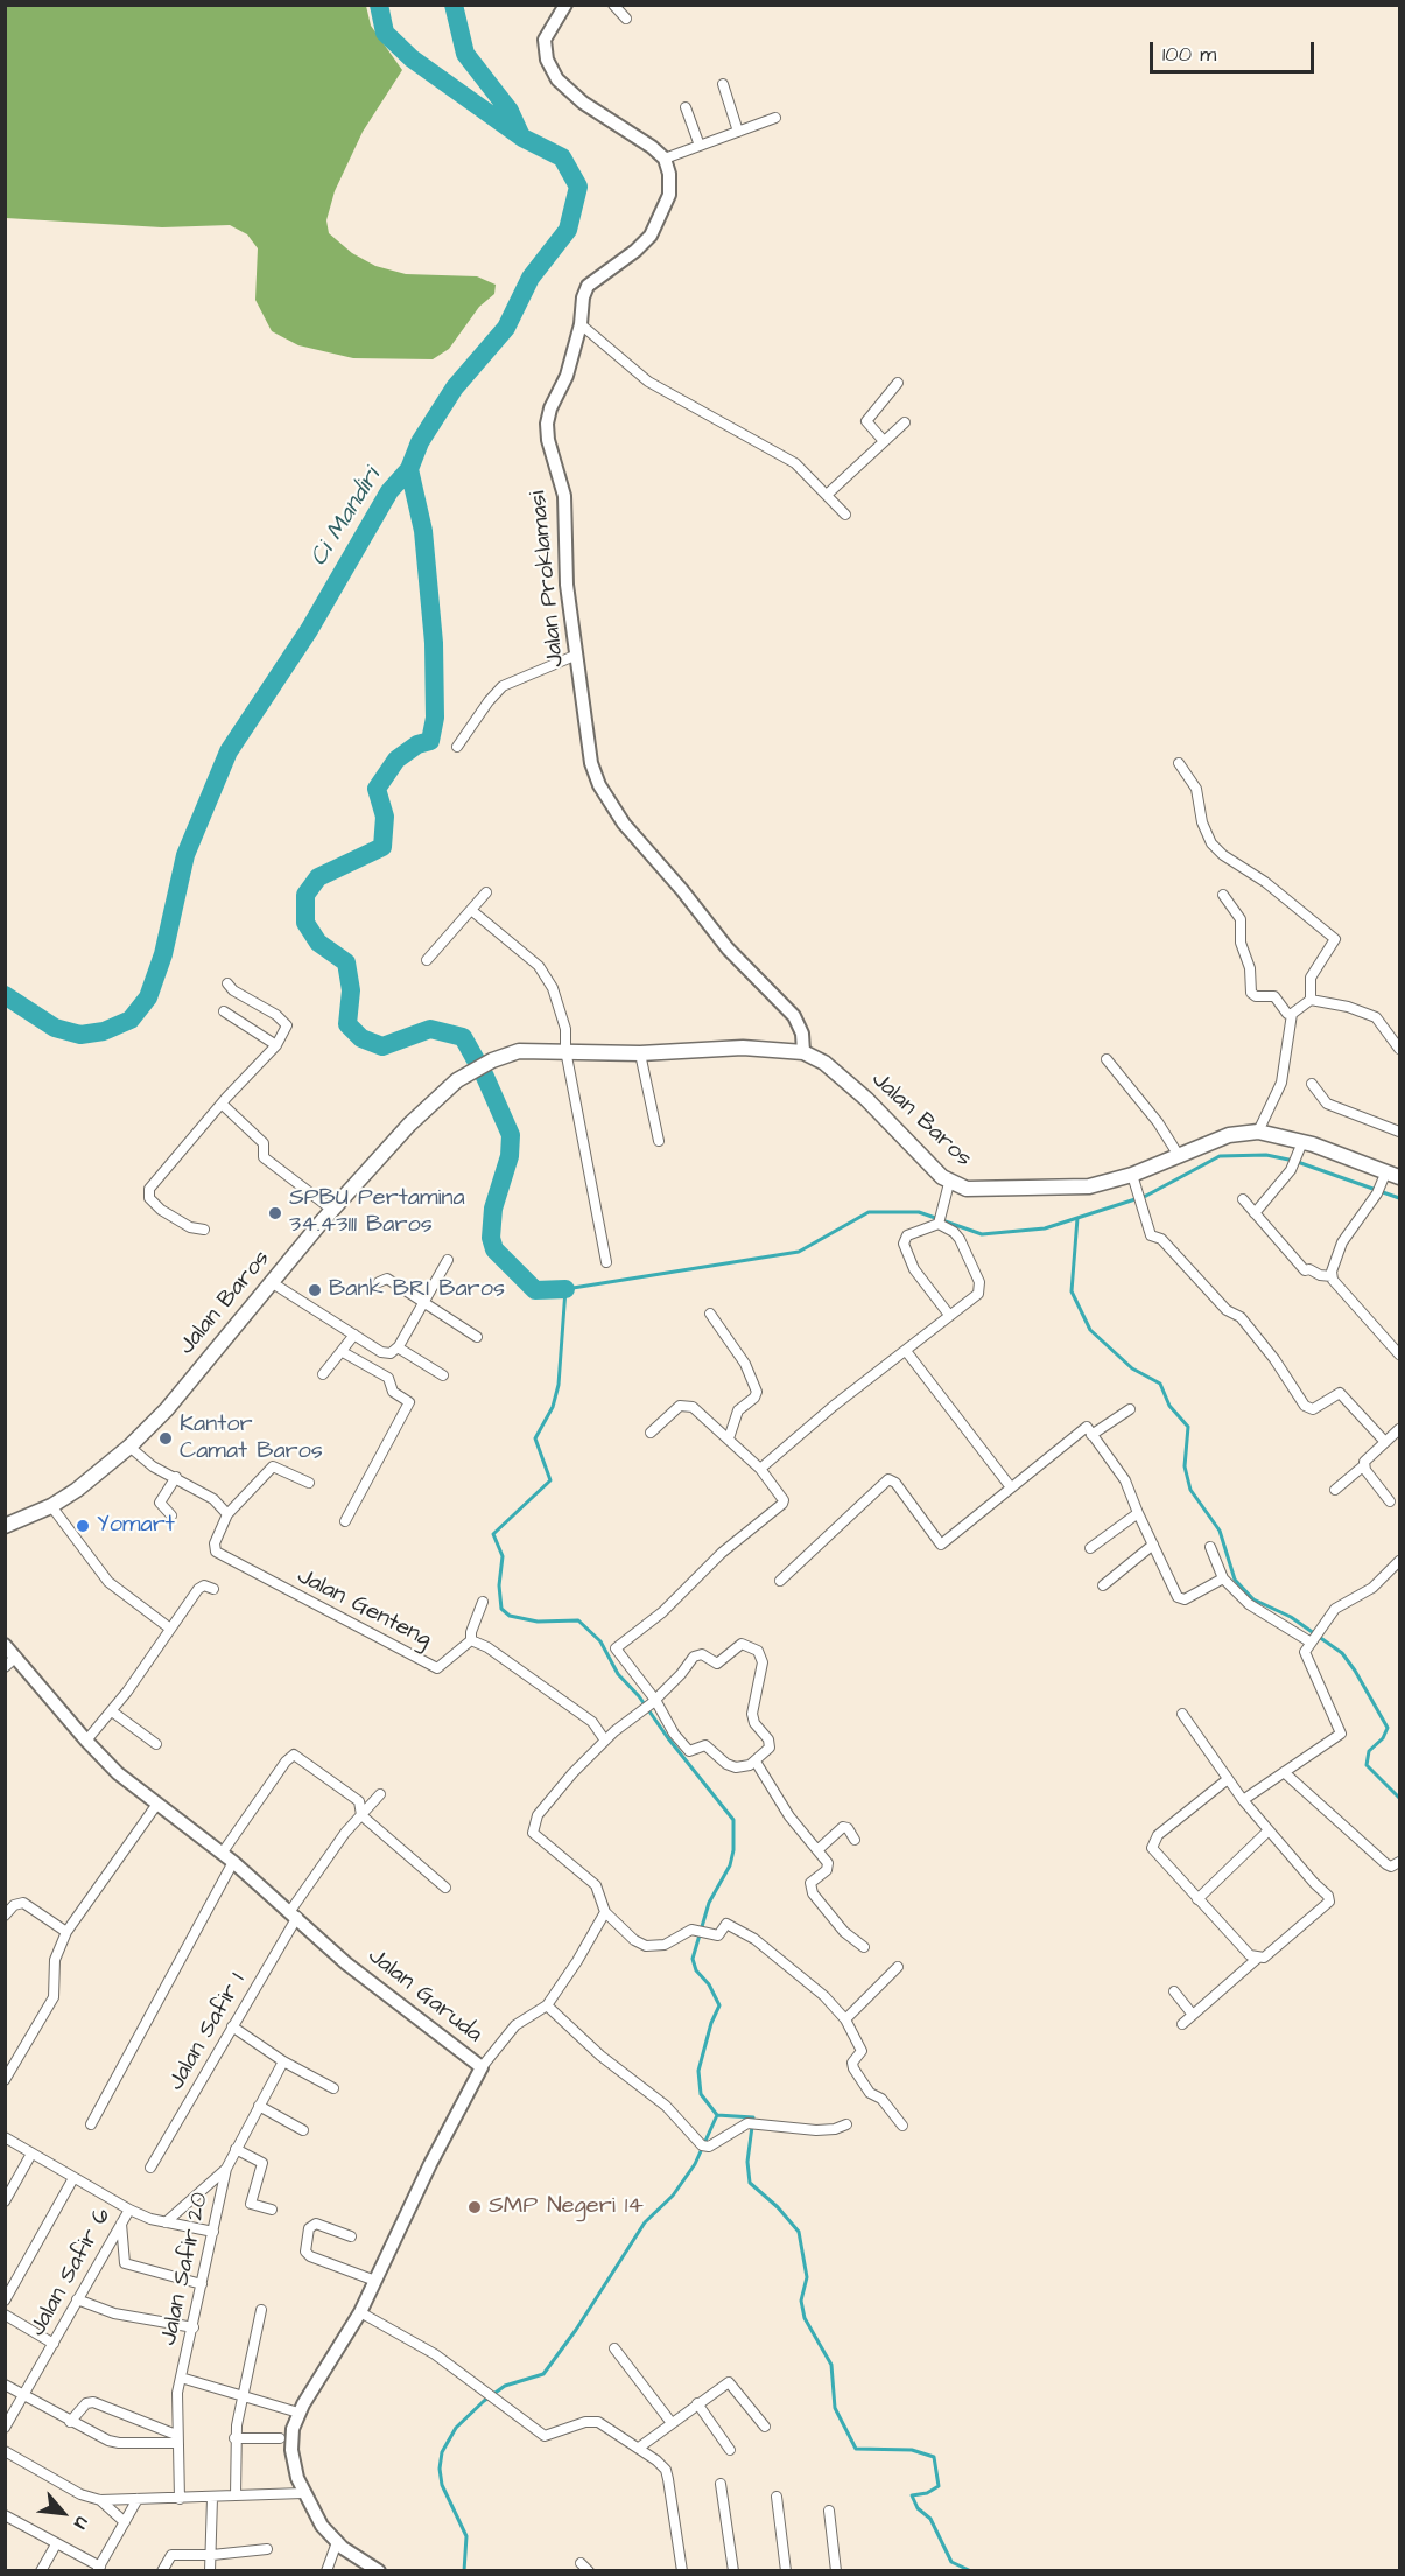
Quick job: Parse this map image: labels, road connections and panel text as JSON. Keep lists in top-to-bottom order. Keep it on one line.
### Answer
{"streets":{"main road":["Jalan Baros"],"street":["Jalan Proklamasi","Jalan Genteng","Jalan Garuda","Jalan Safir 1","Jalan Safir 20","Jalan Safir 6"]},"crossings":[["Jalan Proklamasi","Jalan Baros"],["Jalan Garuda","Jalan Safir 1"]],"water":["Ci Mandiri"],"places":["SPBU Pertamina 34.43111 Baros","Bank BRI Baros","Kantor Camat Baros","Yomart","SMP Negeri 14"],"scale_bar":"100 m","north":"bottom right"}
